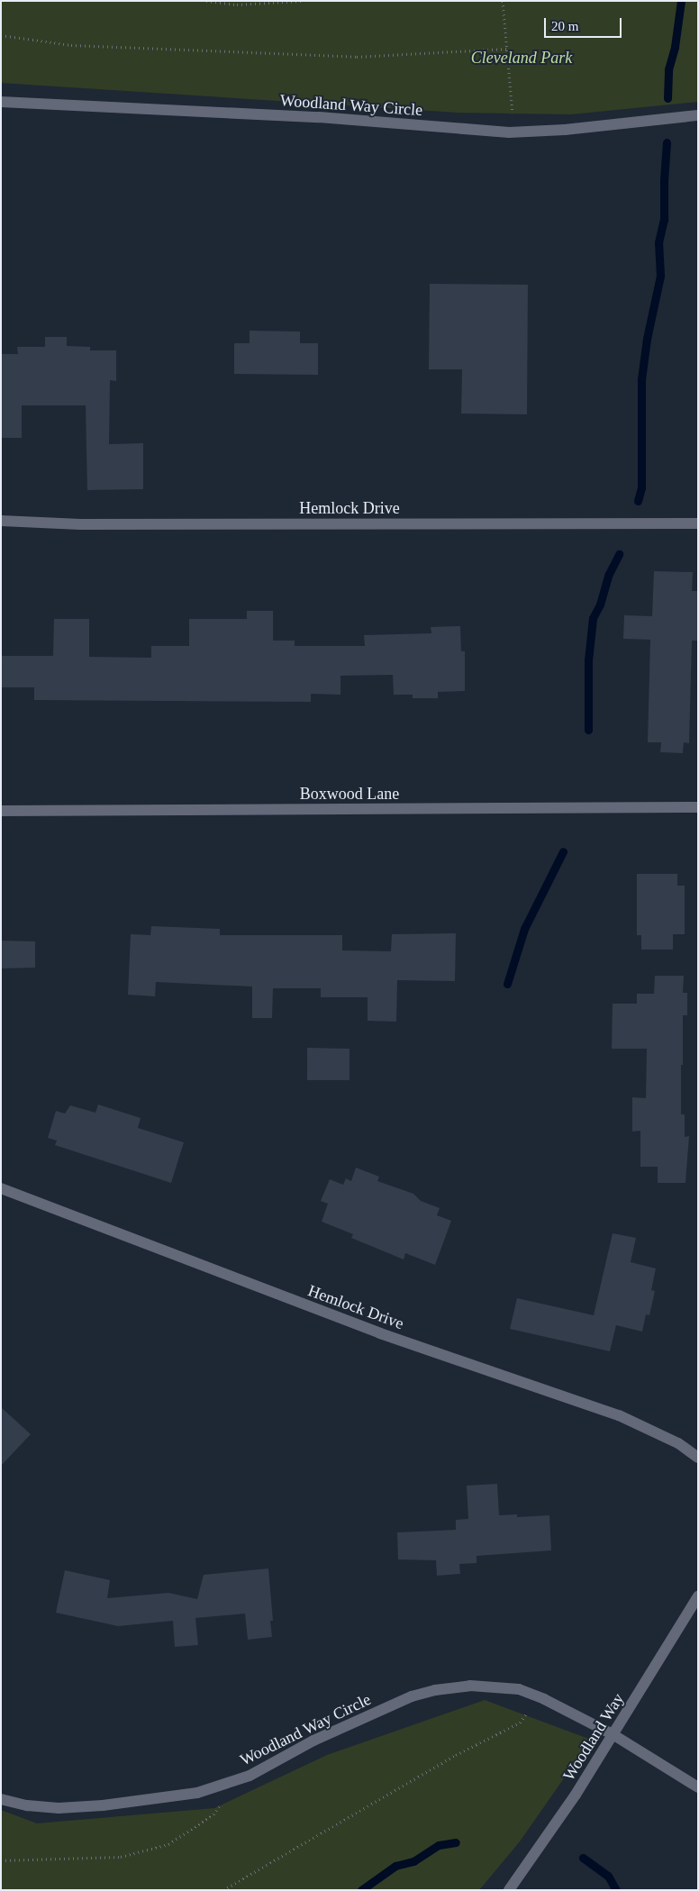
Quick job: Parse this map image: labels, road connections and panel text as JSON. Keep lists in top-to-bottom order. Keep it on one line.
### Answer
{"streets":{"street":["Woodland Way Circle","Hemlock Drive","Boxwood Lane","Woodland Way"]},"crossings":[["Woodland Way Circle","Woodland Way"]],"parks":["Cleveland Park"],"scale_bar":"20 m"}
